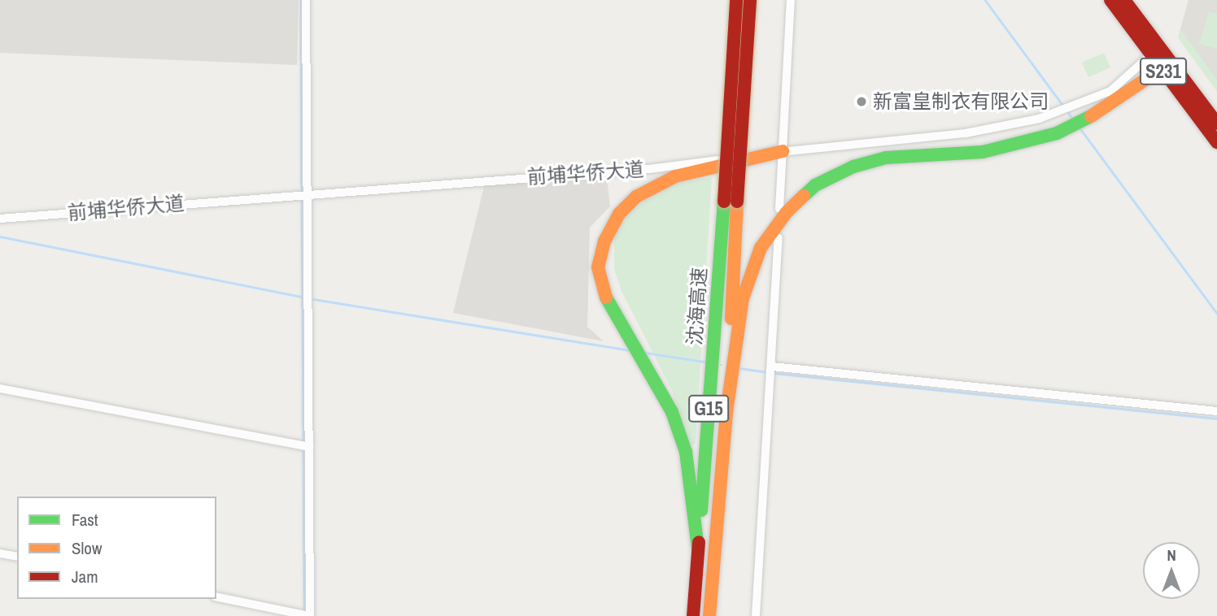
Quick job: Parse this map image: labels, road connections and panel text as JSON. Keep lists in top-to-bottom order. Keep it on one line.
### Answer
{"streets":{"main road":["S231","沈海高速","G15"],"street":["前埔华侨大道"]},"crossings":[["S231","前埔华侨大道"]],"places":["新富皇制衣有限公司"],"legend":["Fast","Slow","Jam"],"north":"top"}
